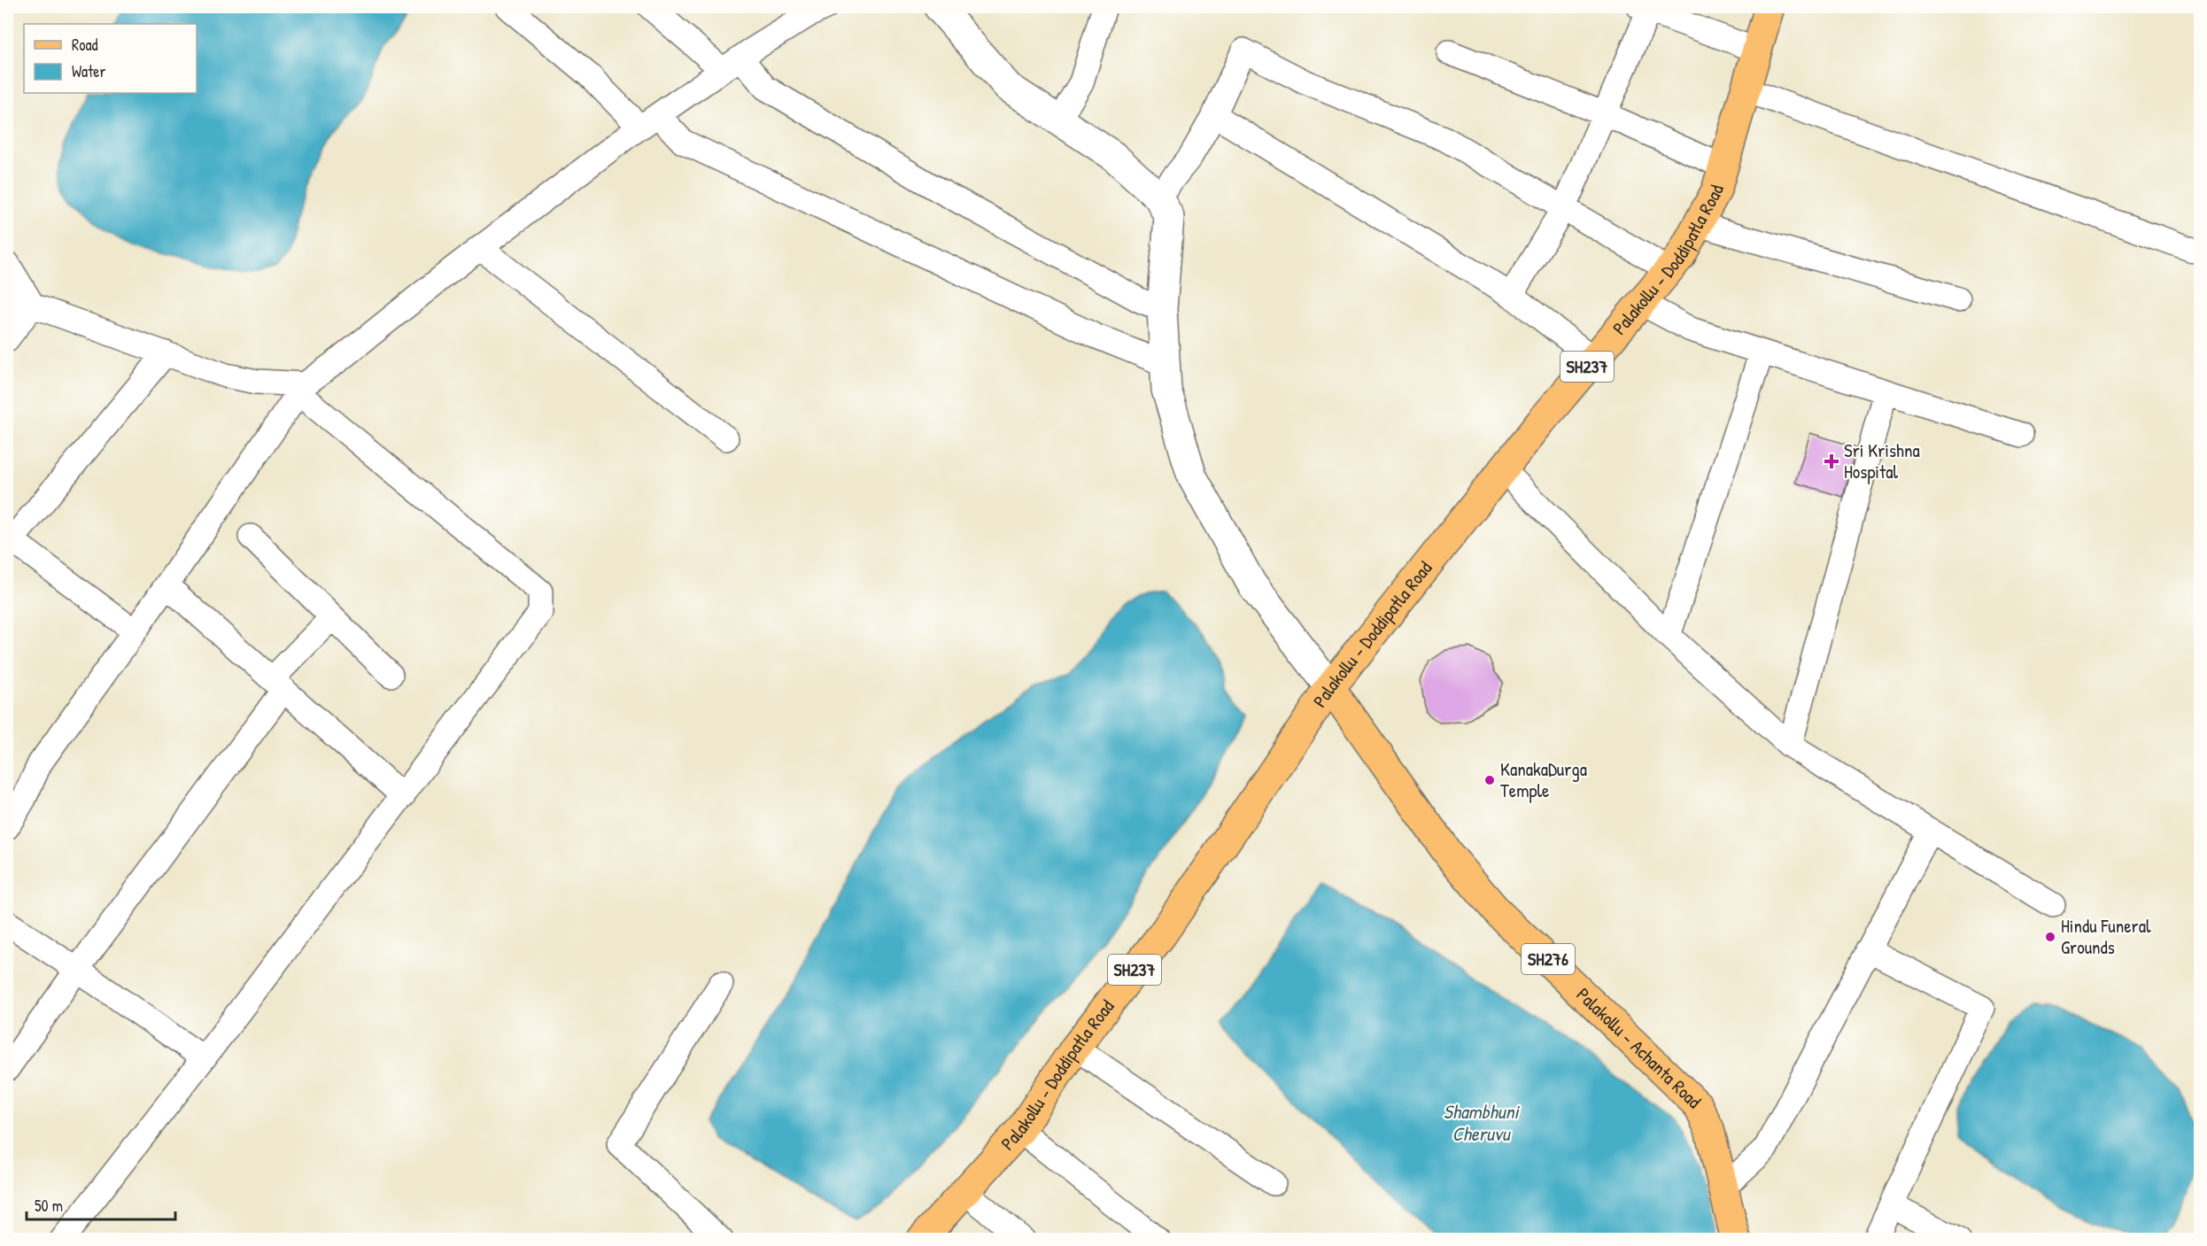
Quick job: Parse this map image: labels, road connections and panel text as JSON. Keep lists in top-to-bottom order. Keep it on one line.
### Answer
{"streets":{"main road":["Palakollu - Doddipatla Road","SH237","SH276","Palakollu - Achanta Road"]},"crossings":[["Palakollu - Doddipatla Road","Palakollu - Achanta Road"]],"water":["Shambhuni Cheruvu"],"places":{"health":["Sri Krishna Hospital"],"other":["KanakaDurga Temple","Hindu Funeral Grounds"]},"legend":["Road","Water"],"scale_bar":"50 m"}
